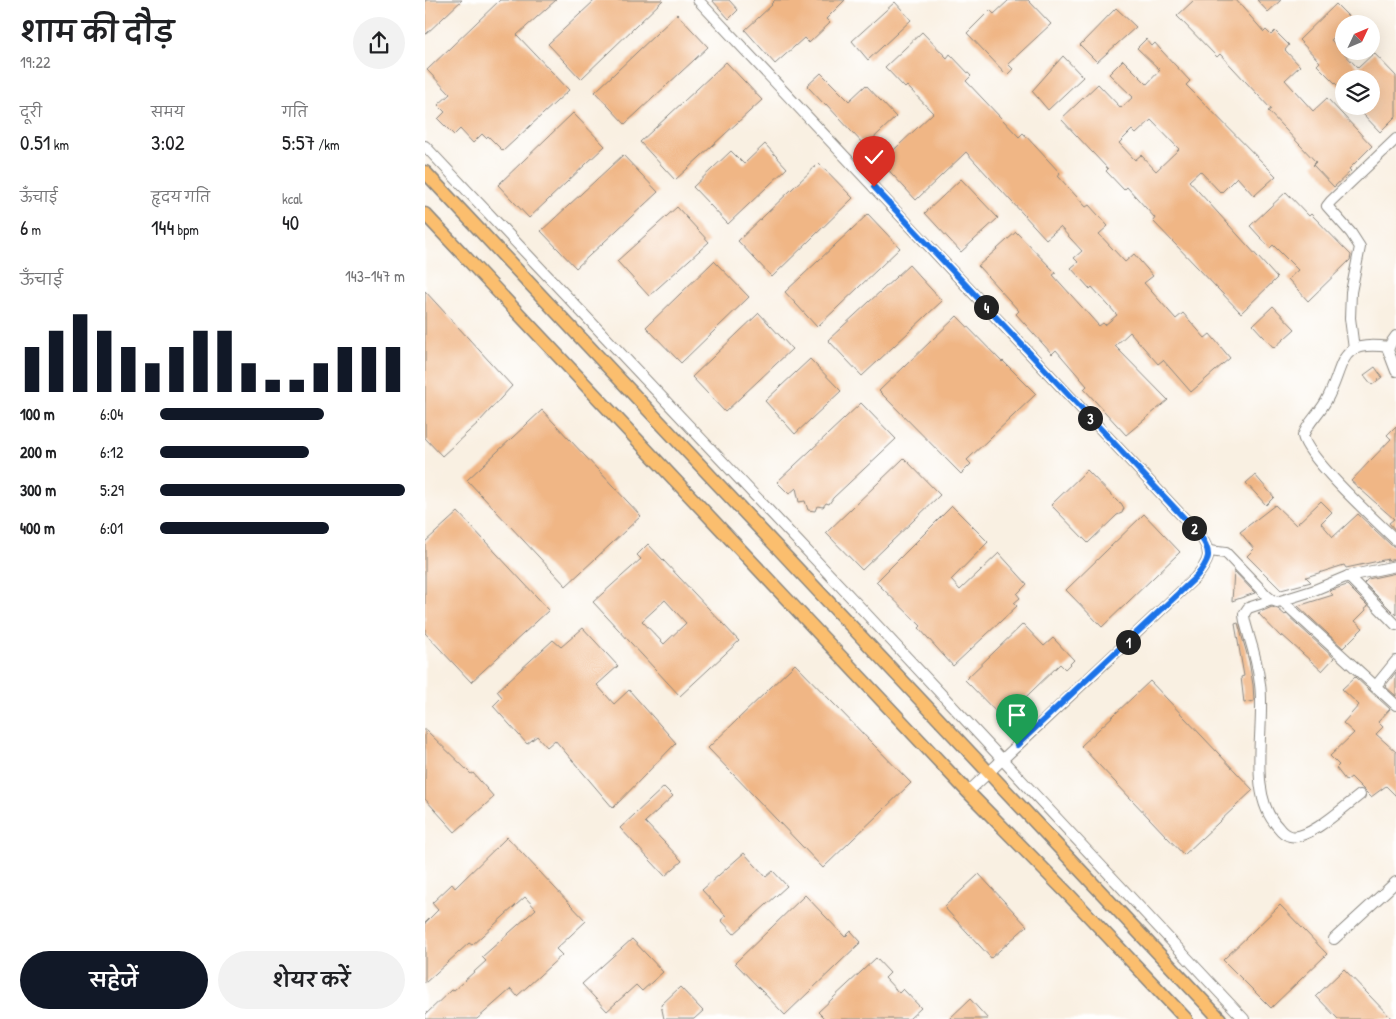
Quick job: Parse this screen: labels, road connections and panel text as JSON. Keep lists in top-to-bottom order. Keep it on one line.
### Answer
{"north":"top right","page":{"heading":["शाम की दौड़","19:22"],"stats":[["दूरी","0.51 km"],["समय","3:02"],["गति","5:57 /km"],["ऊँचाई","6 m"],["हृदय गति","144 bpm"],["kcal","40"]],"chart":["ऊँचाई","143–147 m"],"pins":["4","3","2","1"],"list":[{"name":"100 m","note":"6:04"},{"name":"200 m","note":"6:12"},{"name":"300 m","note":"5:29"},{"name":"400 m","note":"6:01"}],"buttons":["सहेजें","शेयर करें"]}}
